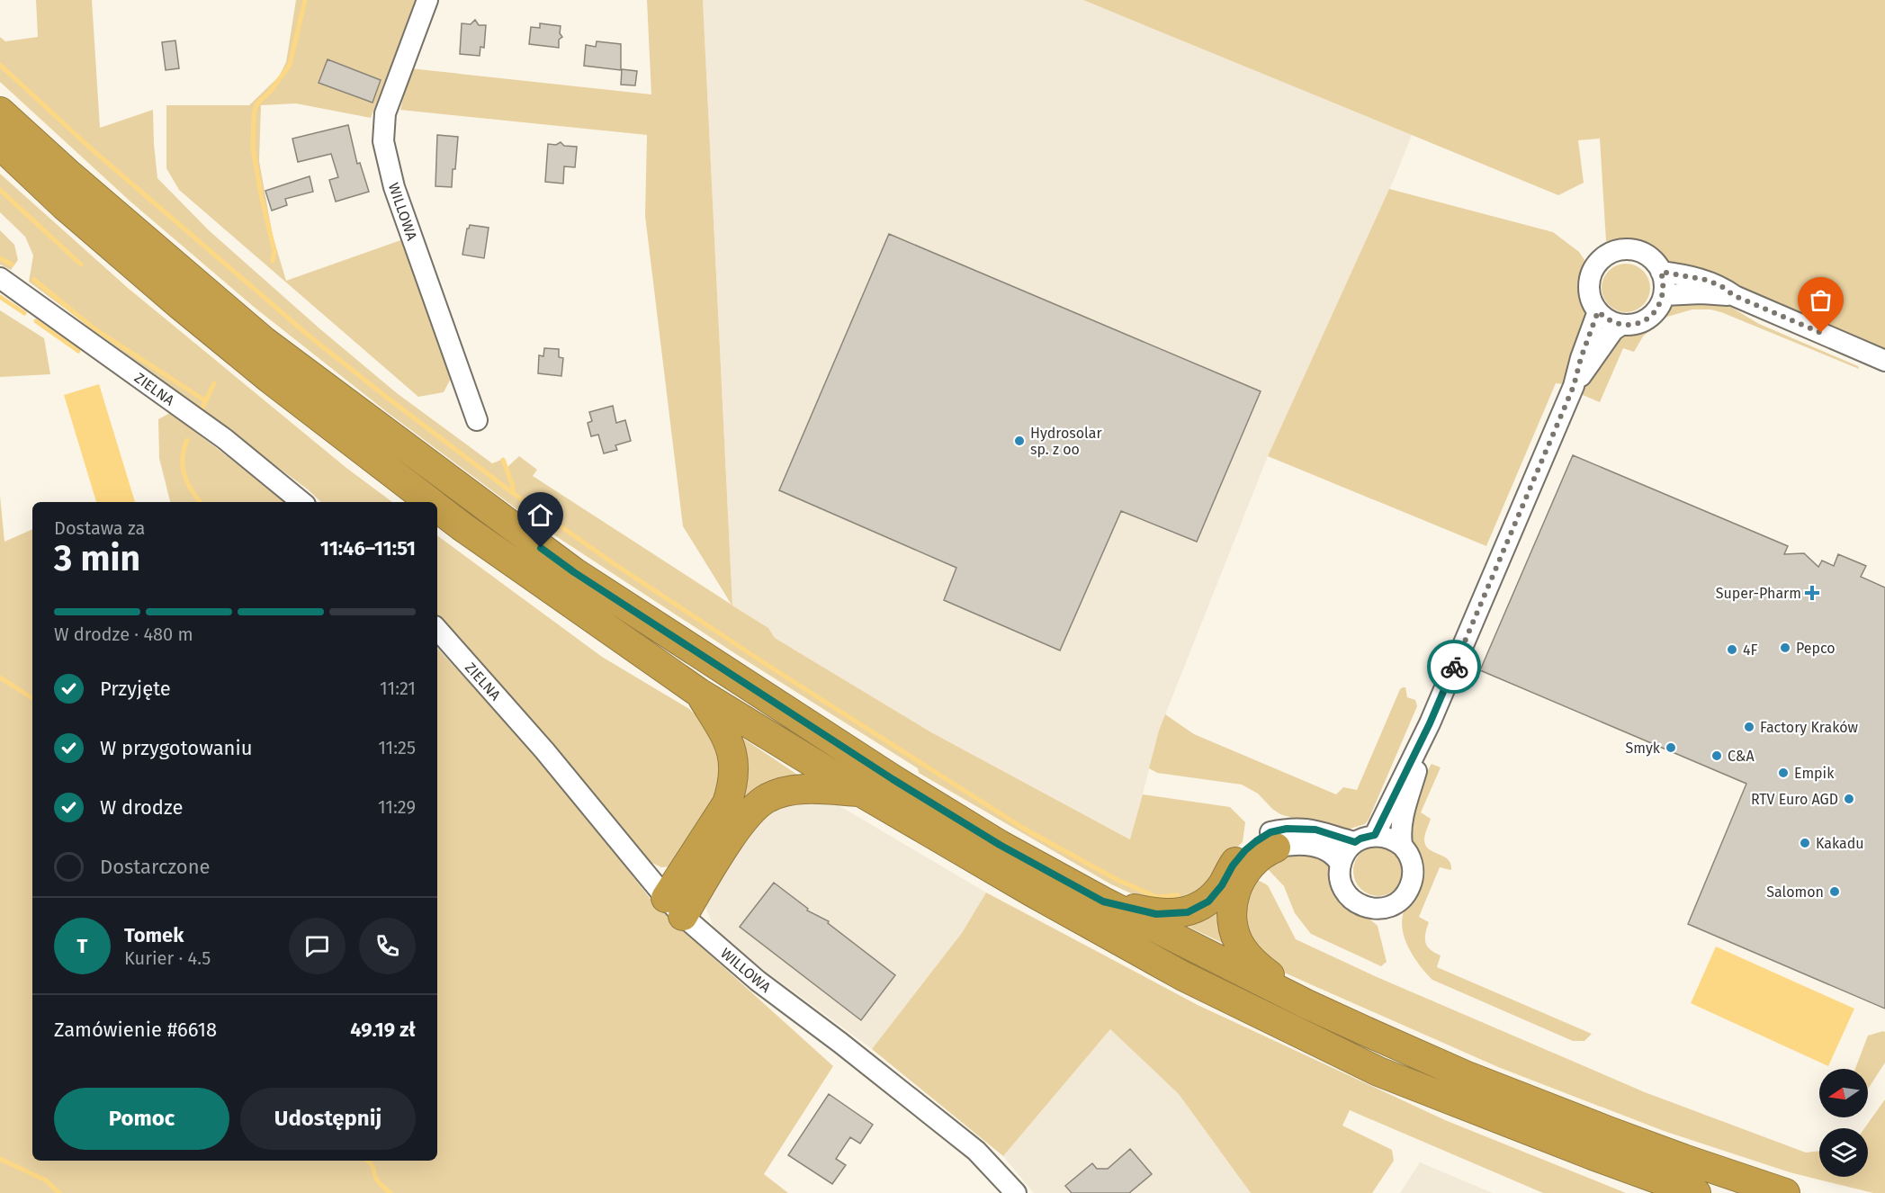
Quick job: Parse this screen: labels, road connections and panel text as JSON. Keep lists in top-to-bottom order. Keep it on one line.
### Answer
{"streets":{"street":["WILLOWA","ZIELNA"]},"crossings":[["WILLOWA","ZIELNA"]],"places":{"other":["Hydrosolar sp. z oo","Pepco","4F","Factory Kraków","Smyk","C&A","Empik","RTV Euro AGD","Kakadu","Salomon"],"health":["Super-Pharm"]},"north":"left","page":{"heading":["3 min","Dostawa za","11:46–11:51"],"panel":["Tomek","Kurier · 4.5","Zamówienie #6618","49.19 zł"],"bar":"W drodze · 480 m","list":[["Przyjęte","11:21"],["W przygotowaniu","11:25"],["W drodze","11:29"],"Dostarczone"],"round":"T","buttons":["Pomoc","Udostępnij"]}}
